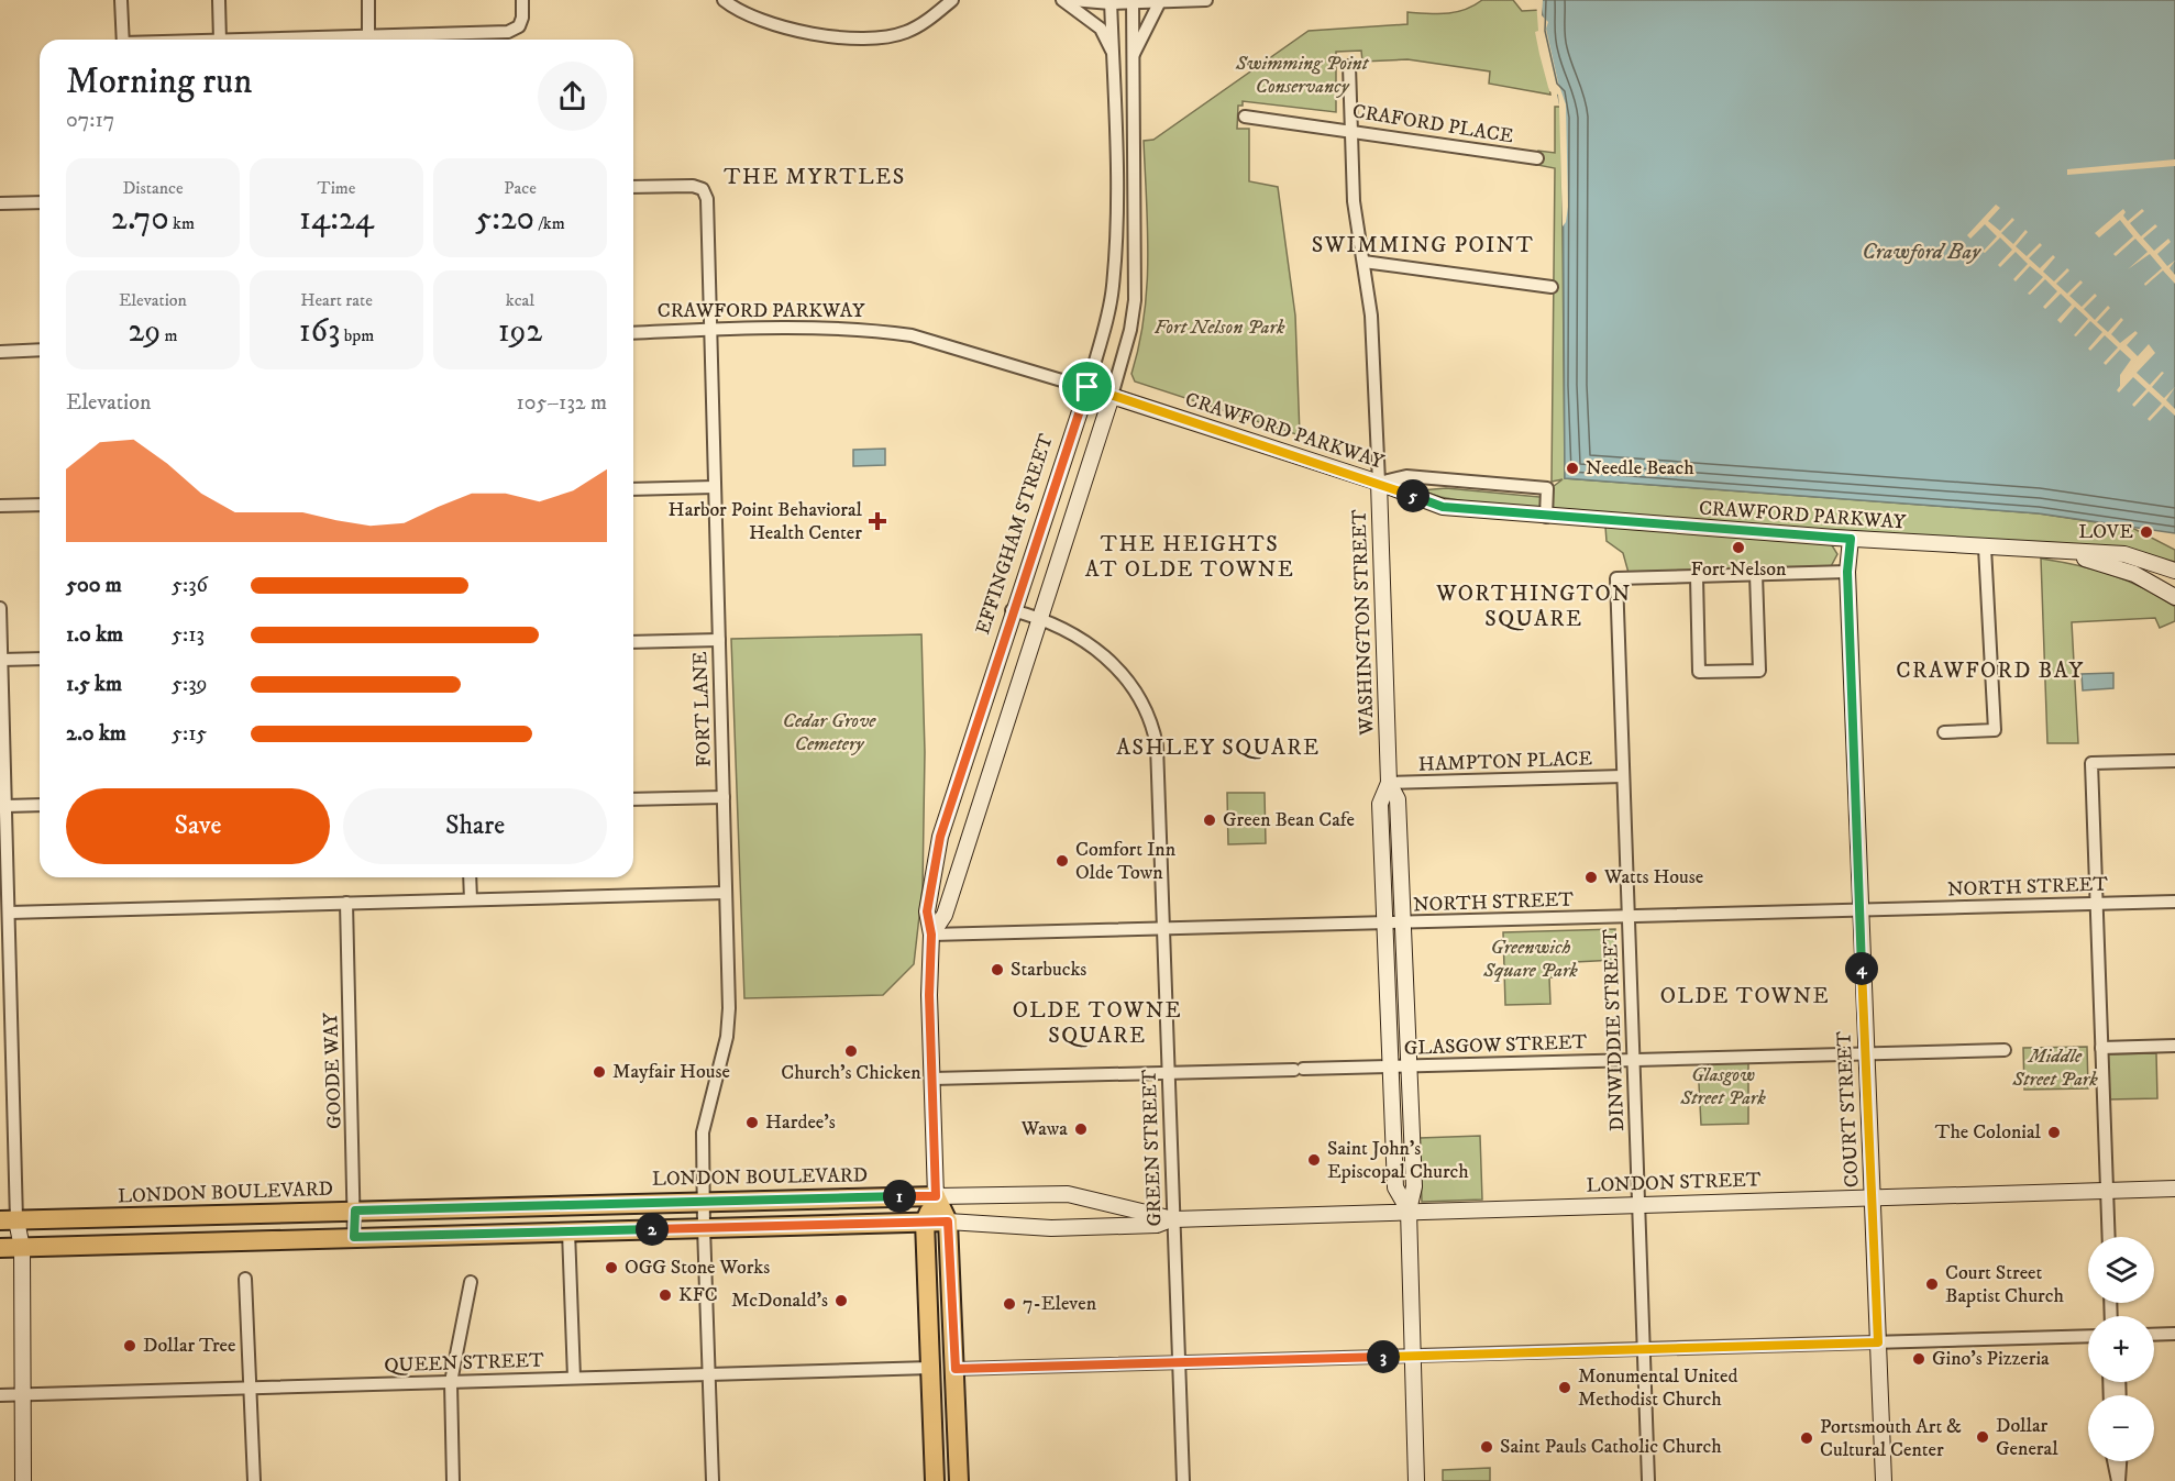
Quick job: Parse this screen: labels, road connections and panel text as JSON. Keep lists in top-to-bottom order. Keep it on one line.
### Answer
{"streets":{"main road":["EFFINGHAM STREET","LONDON BOULEVARD"],"street":["CRAFORD PLACE","CRAWFORD PARKWAY","WASHINGTON STREET","FORT LANE","HAMPTON PLACE","NORTH STREET","DINWIDDIE STREET","GLASGOW STREET","GOODE WAY","COURT STREET","GREEN STREET","LONDON STREET","QUEEN STREET"]},"crossings":[["CRAFORD PLACE","WASHINGTON STREET"],["CRAWFORD PARKWAY","EFFINGHAM STREET"],["CRAWFORD PARKWAY","WASHINGTON STREET"],["CRAWFORD PARKWAY","FORT LANE"],["CRAWFORD PARKWAY","COURT STREET"],["EFFINGHAM STREET","NORTH STREET"],["EFFINGHAM STREET","GLASGOW STREET"],["EFFINGHAM STREET","GREEN STREET"],["EFFINGHAM STREET","LONDON BOULEVARD"],["EFFINGHAM STREET","QUEEN STREET"],["WASHINGTON STREET","HAMPTON PLACE"],["WASHINGTON STREET","NORTH STREET"],["WASHINGTON STREET","GLASGOW STREET"],["WASHINGTON STREET","LONDON STREET"],["FORT LANE","LONDON BOULEVARD"],["FORT LANE","QUEEN STREET"],["HAMPTON PLACE","DINWIDDIE STREET"],["NORTH STREET","DINWIDDIE STREET"],["NORTH STREET","COURT STREET"],["NORTH STREET","GREEN STREET"],["DINWIDDIE STREET","GLASGOW STREET"],["DINWIDDIE STREET","LONDON STREET"],["GLASGOW STREET","COURT STREET"],["GLASGOW STREET","GREEN STREET"],["GOODE WAY","LONDON BOULEVARD"],["COURT STREET","LONDON STREET"],["GREEN STREET","LONDON BOULEVARD"],["GREEN STREET","LONDON STREET"],["LONDON BOULEVARD","LONDON STREET"]],"districts":["THE MYRTLES","SWIMMING POINT","THE HEIGHTS AT OLDE TOWNE","WORTHINGTON SQUARE","CRAWFORD BAY","ASHLEY SQUARE","OLDE TOWNE","OLDE TOWNE SQUARE"],"water":["Crawford Bay"],"parks":["Swimming Point Conservancy","Fort Nelson Park","Cedar Grove Cemetery","Greenwich Square Park","Middle Street Park","Glasgow Street Park"],"places":{"other":["Needle Beach","LOVE","Fort Nelson","Green Bean Cafe","Comfort Inn Olde Town","Watts House","Starbucks","Church's Chicken","Mayfair House","Hardee's","Wawa","The Colonial","Saint John's Episcopal Church","OGG Stone Works","Court Street Baptist Church","KFC","McDonald's","7-Eleven","Dollar Tree","Gino's Pizzeria","Monumental United Methodist Church","Dollar General","Portsmouth Art & Cultural Center","Saint Pauls Catholic Church"],"health":["Harbor Point Behavioral Health Center"]},"page":{"heading":["Morning run","07:17"],"stats":[["Distance","2.70 km"],["Time","14:24"],["Pace","5:20 /km"],["Elevation","29 m"],["Heart rate","163 bpm"],["kcal","192"]],"chart":["Elevation","105–132 m"],"pins":["5","4","1","2","3"],"list":[{"name":"500 m","note":"5:36"},{"name":"1.0 km","note":"5:13"},{"name":"1.5 km","note":"5:39"},{"name":"2.0 km","note":"5:15"}],"buttons":["Save","Share"],"map_buttons":["+","−"]}}
